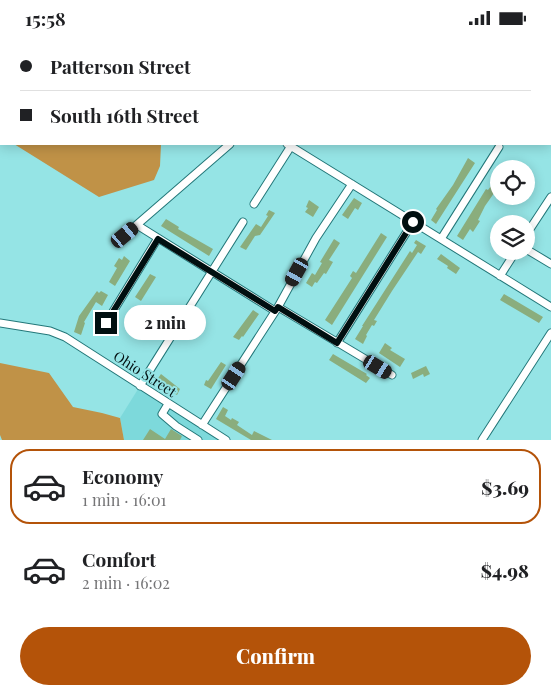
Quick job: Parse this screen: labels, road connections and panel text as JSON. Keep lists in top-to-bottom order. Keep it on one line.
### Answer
{"streets":{"street":["Ohio Street"]},"page":{"status":"15:58","banner":["Patterson Street","South 16th Street"],"bubble":"2 min","list":[{"name":"Economy","note":"1 min · 16:01","value":"$3.69"},{"name":"Comfort","note":"2 min · 16:02","value":"$4.98"}],"buttons":"Confirm"}}
